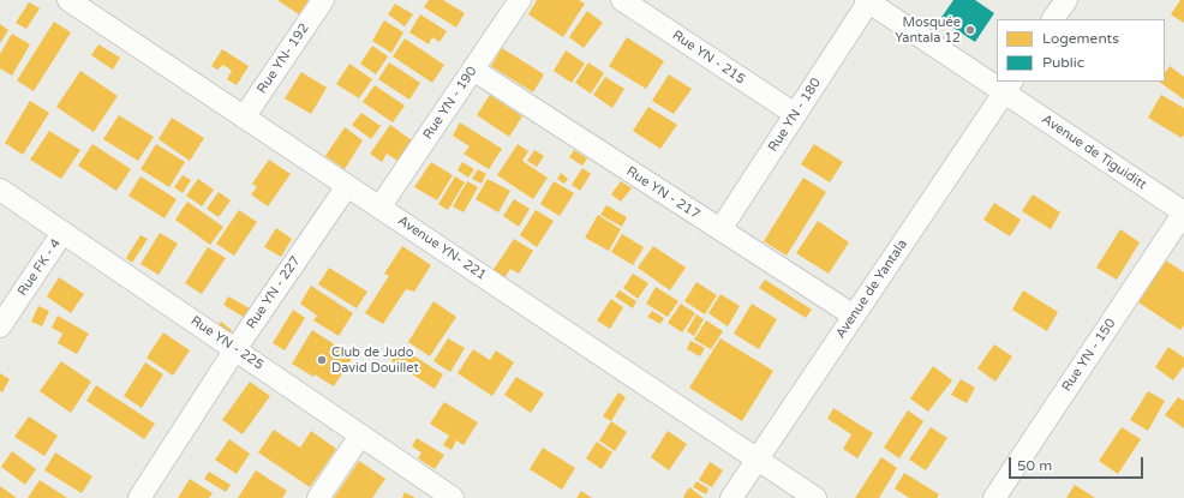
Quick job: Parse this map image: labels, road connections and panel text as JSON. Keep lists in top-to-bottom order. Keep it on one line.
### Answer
{"streets":{"street":["Rue YN - 215","Rue YN- 192","Rue YN - 190","Rue YN - 180","Avenue de Tiguiditt","Rue YN - 217","Avenue YN- 221","Rue FK - 4","Avenue de Yantala","Rue YN - 227","Rue YN - 225","Rue YN - 150"]},"crossings":[["Rue YN - 215","Rue YN - 180"],["Rue YN- 192","Avenue YN- 221"],["Rue YN - 190","Rue YN - 217"],["Rue YN - 190","Avenue YN- 221"],["Rue YN - 180","Avenue de Tiguiditt"],["Rue YN - 180","Rue YN - 217"],["Avenue de Tiguiditt","Avenue de Yantala"],["Avenue de Tiguiditt","Rue YN - 150"],["Rue YN - 217","Avenue de Yantala"],["Avenue YN- 221","Avenue de Yantala"],["Avenue YN- 221","Rue YN - 227"],["Rue FK - 4","Rue YN - 225"],["Rue YN - 227","Rue YN - 225"]],"places":["Mosquée Yantala 12","Club de Judo David Douillet"],"legend":["Logements","Public"],"scale_bar":"50 m"}
